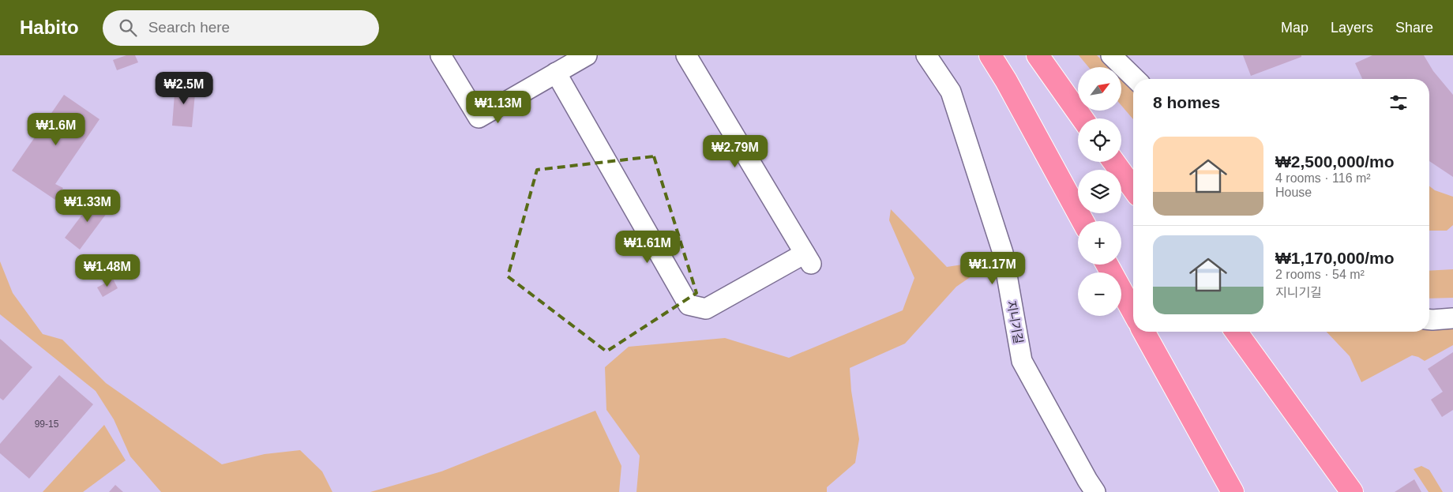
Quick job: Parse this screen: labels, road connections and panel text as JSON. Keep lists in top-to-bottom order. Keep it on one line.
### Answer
{"streets":{"street":["지니기길"]},"house_numbers":["99-15"],"north":"top right","page":{"header":"Habito","search":"Search here","nav":["Map","Layers","Share"],"map_buttons":["+","−"],"price":["₩2.5M","₩1.13M","₩1.6M","₩2.79M","₩1.33M","₩1.61M","₩1.17M","₩1.48M"],"heading":"8 homes","list":[{"name":"₩2,500,000/mo","note":"4 rooms · 116 m² · House"},{"name":"₩1,170,000/mo","note":"2 rooms · 54 m² · 지니기길"}]}}
